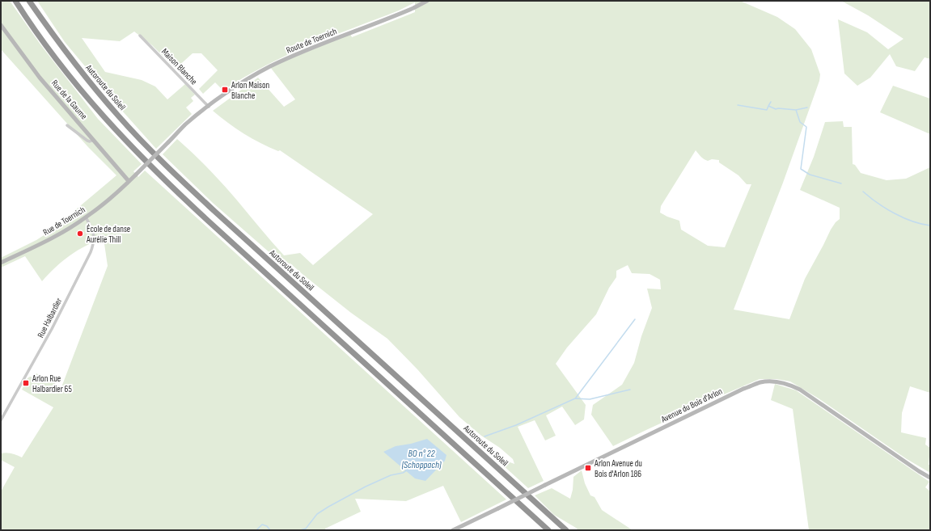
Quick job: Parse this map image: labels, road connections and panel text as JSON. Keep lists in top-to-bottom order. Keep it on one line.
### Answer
{"streets":{"highway":["Autoroute du Soleil"],"main road":["Route de Toernich","Rue de la Gaume","Rue de Toernich","Avenue du Bois d'Arlon"],"street":["Maison Blanche","Rue Halbardier"]},"crossings":[["Route de Toernich","Maison Blanche"],["Rue de la Gaume","Rue de Toernich"],["Rue de Toernich","Rue Halbardier"]],"water":["BO n° 22 (Schoppach)"],"places":{"transit":["Arlon Maison Blanche","Arlon Rue Halbardier 65","Arlon Avenue du Bois d'Arlon 186"],"other":["École de danse Aurélie Thill"]}}
